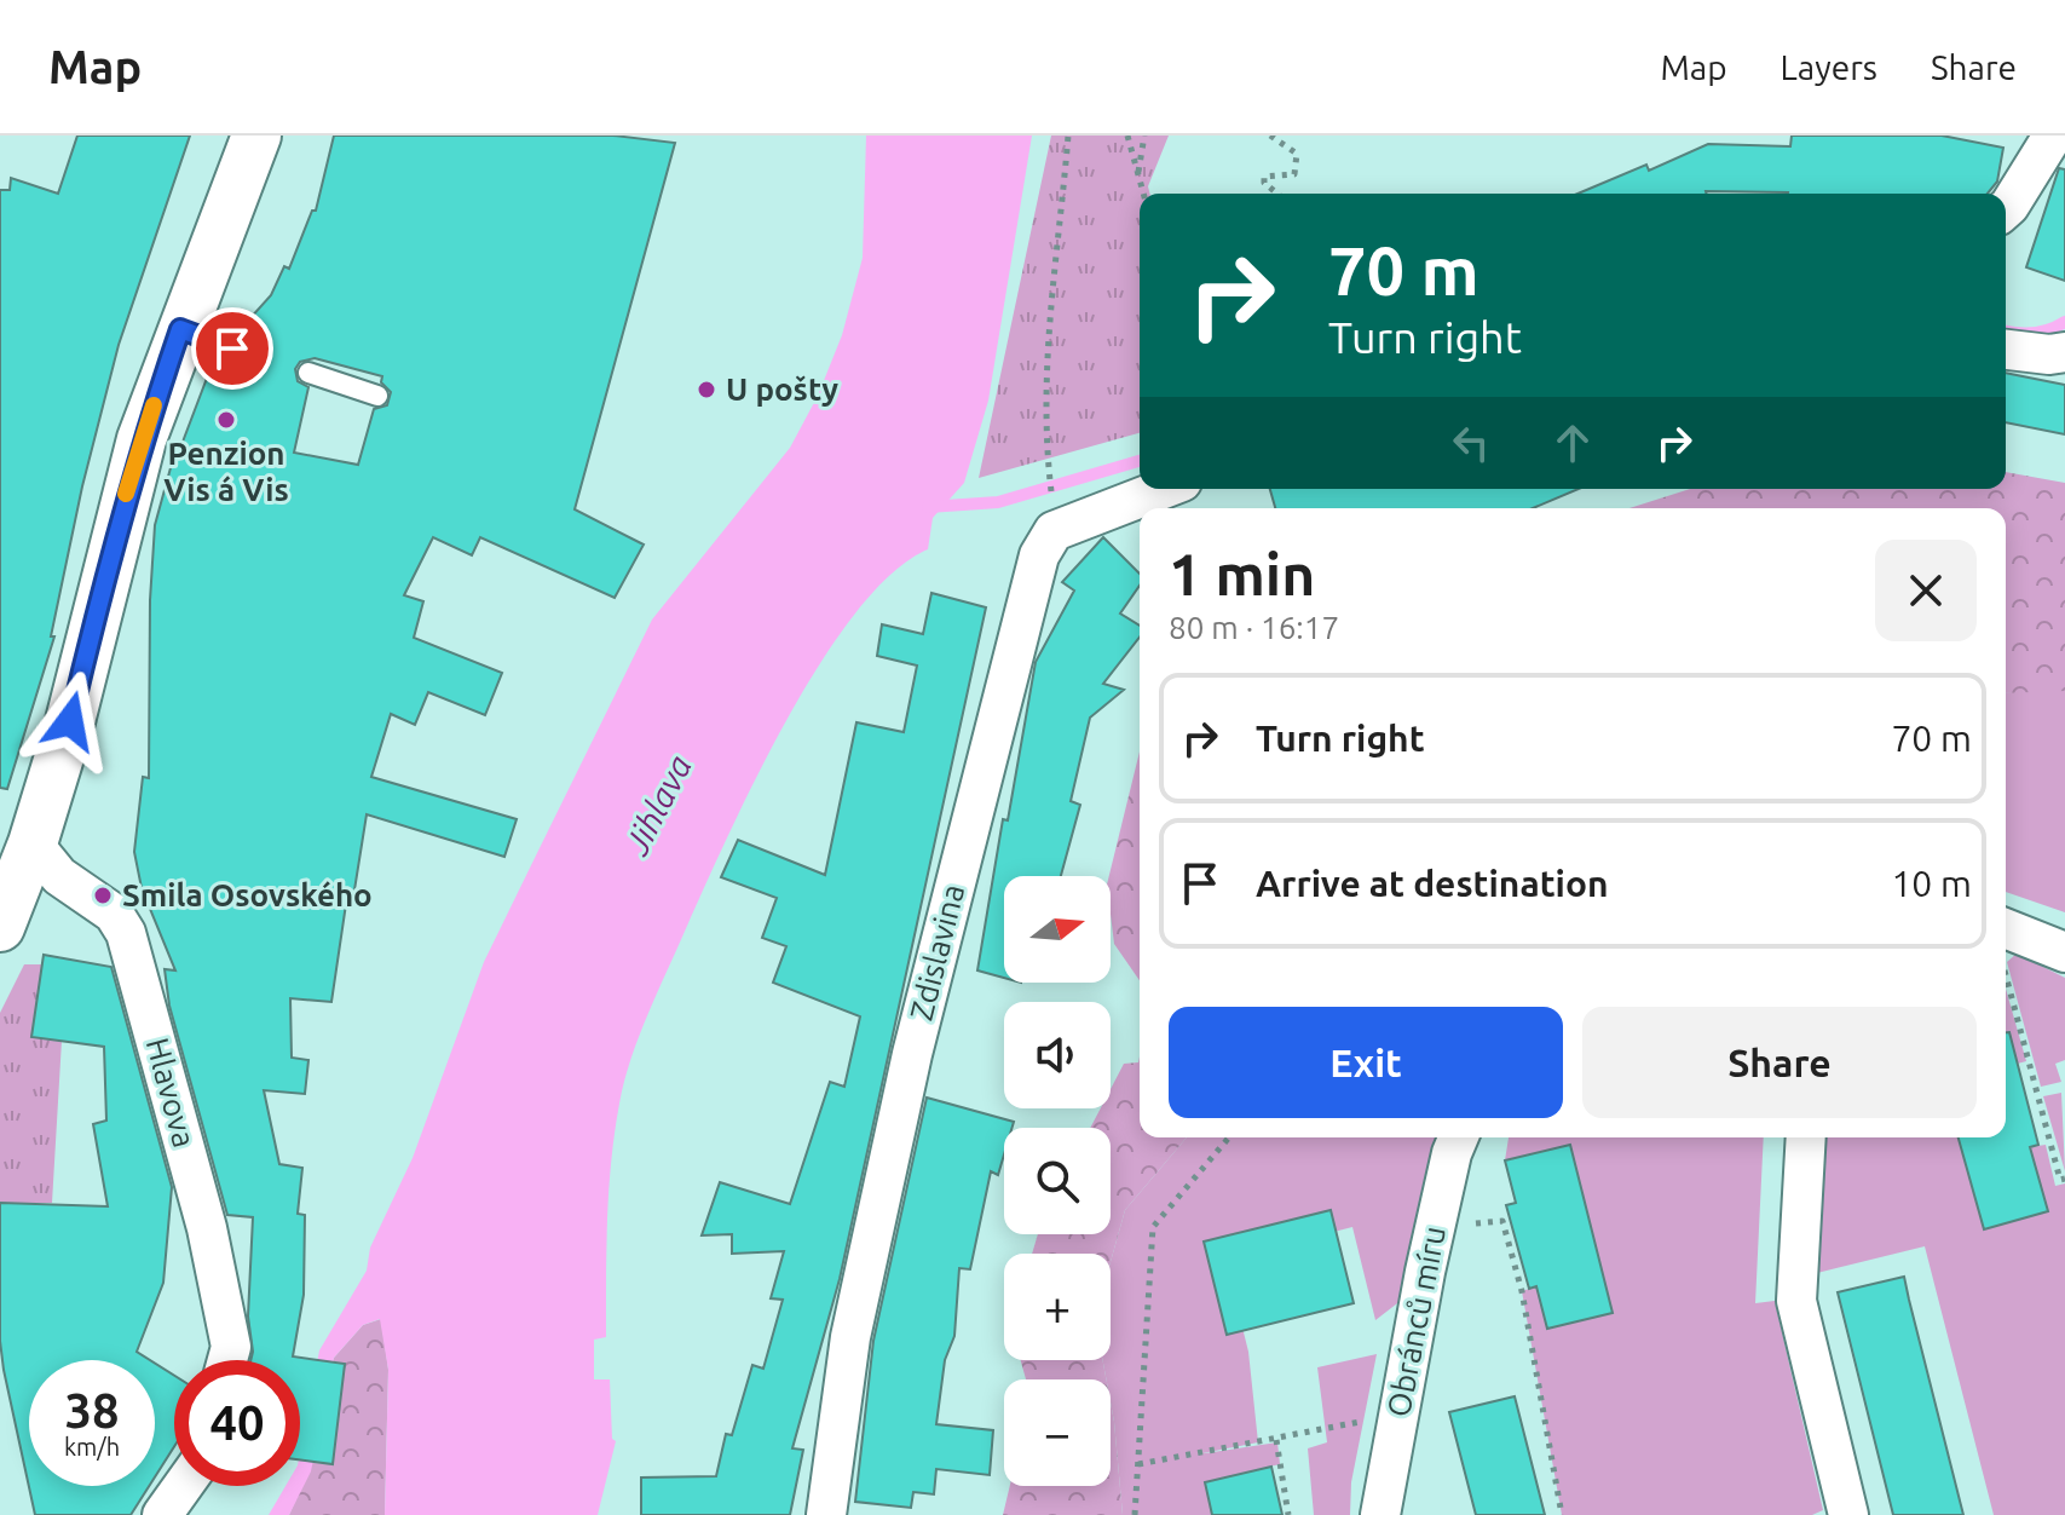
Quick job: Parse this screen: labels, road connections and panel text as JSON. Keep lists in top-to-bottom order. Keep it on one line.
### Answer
{"streets":{"street":["Zdislavina","Hlavova","Obránců míru"]},"water":["Jihlava"],"places":["U pošty","Penzion Vis á Vis","Smila Osovského"],"north":"right","page":{"header":"Map","nav":["Map","Layers","Share"],"turn":["70 m","Turn right"],"heading":["1 min","80 m · 16:17"],"list":[{"name":"Turn right","value":"70 m"},{"name":"Arrive at destination","value":"10 m"}],"map_buttons":["+","−"],"buttons":["Exit","Share"],"speed":"38 km/h","limit":"40"}}
